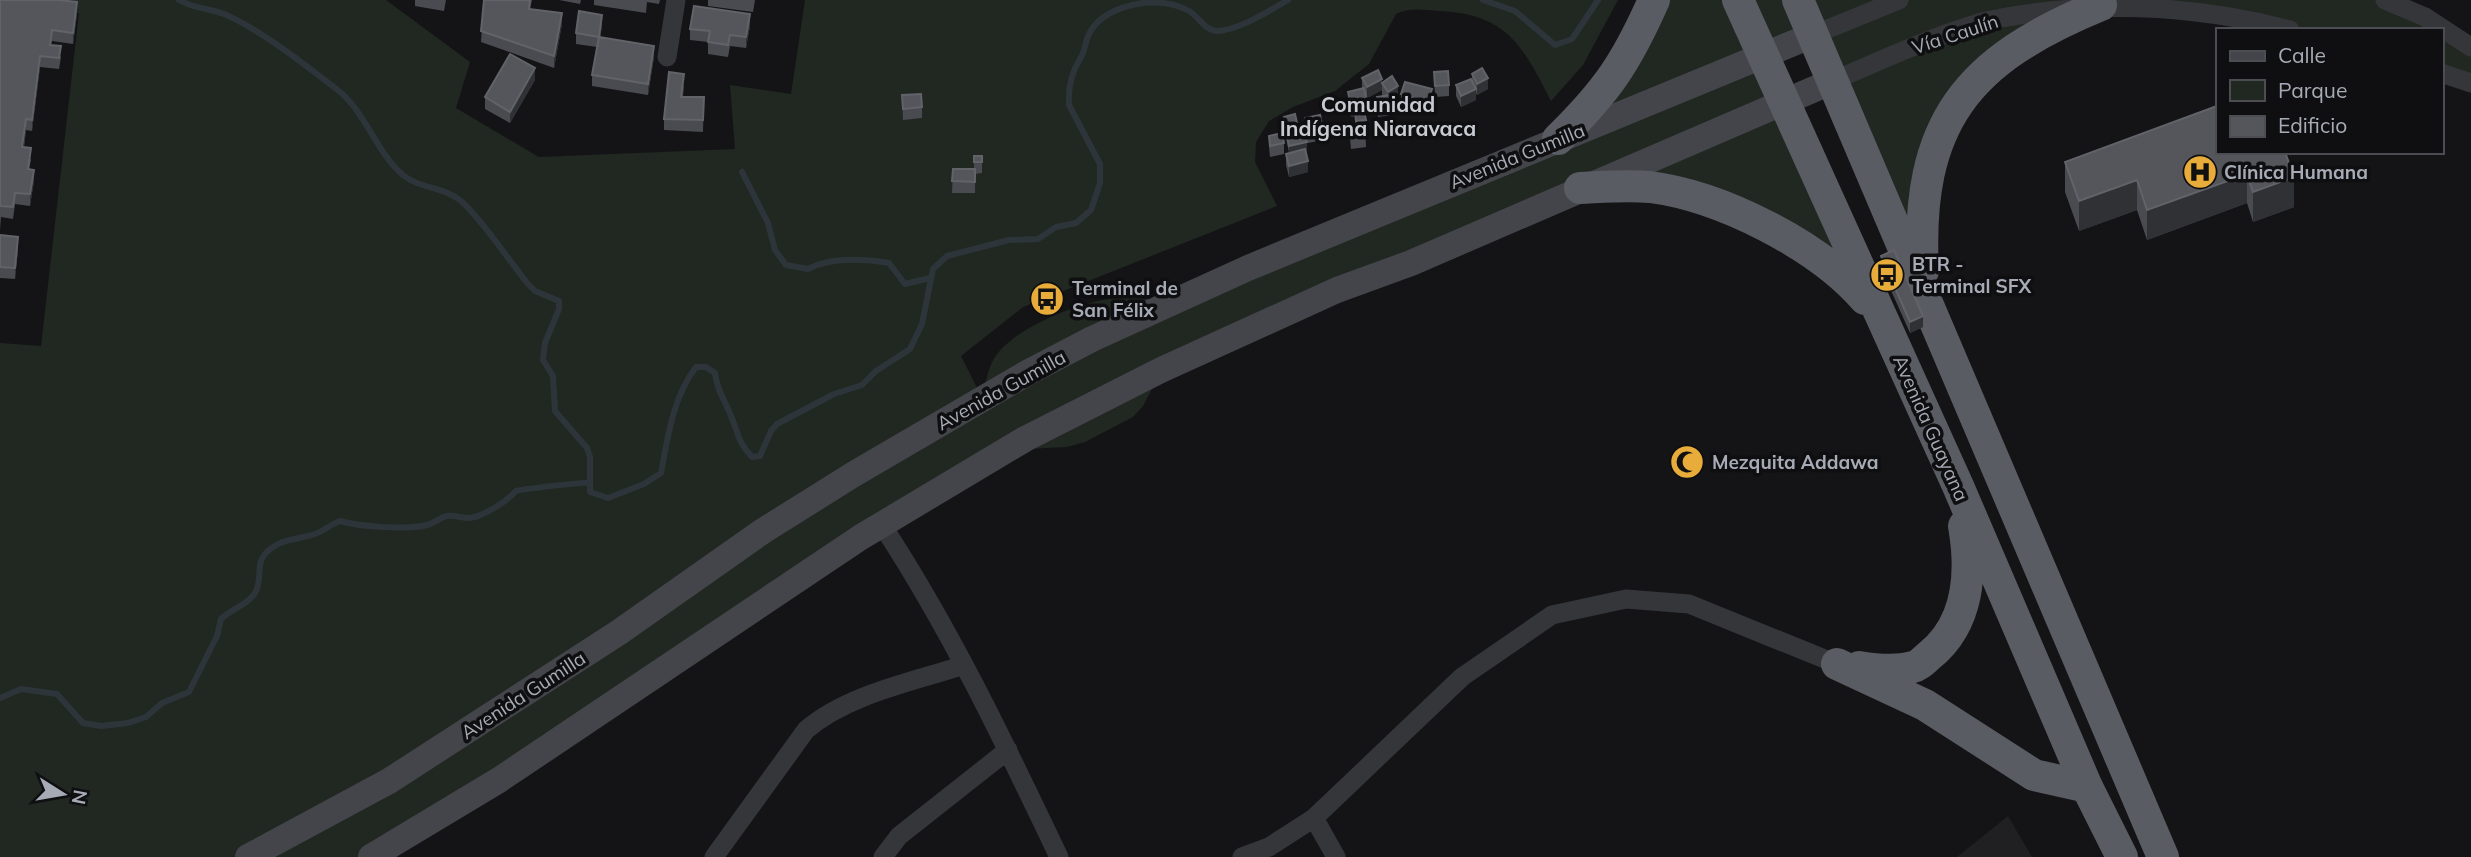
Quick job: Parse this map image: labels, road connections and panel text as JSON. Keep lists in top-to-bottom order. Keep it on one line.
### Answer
{"streets":{"highway":["Avenida Guayana"],"main road":["Avenida Gumilla"],"street":["Vía Caulín"]},"crossings":[["Avenida Gumilla","Avenida Guayana"]],"districts":["Comunidad Indígena Niaravaca"],"places":{"hospital":["Clínica Humana"],"bus stop":["BTR - Terminal SFX","Terminal de San Félix"],"mosque":["Mezquita Addawa"]},"legend":["Calle","Parque","Edificio"],"north":"right"}
